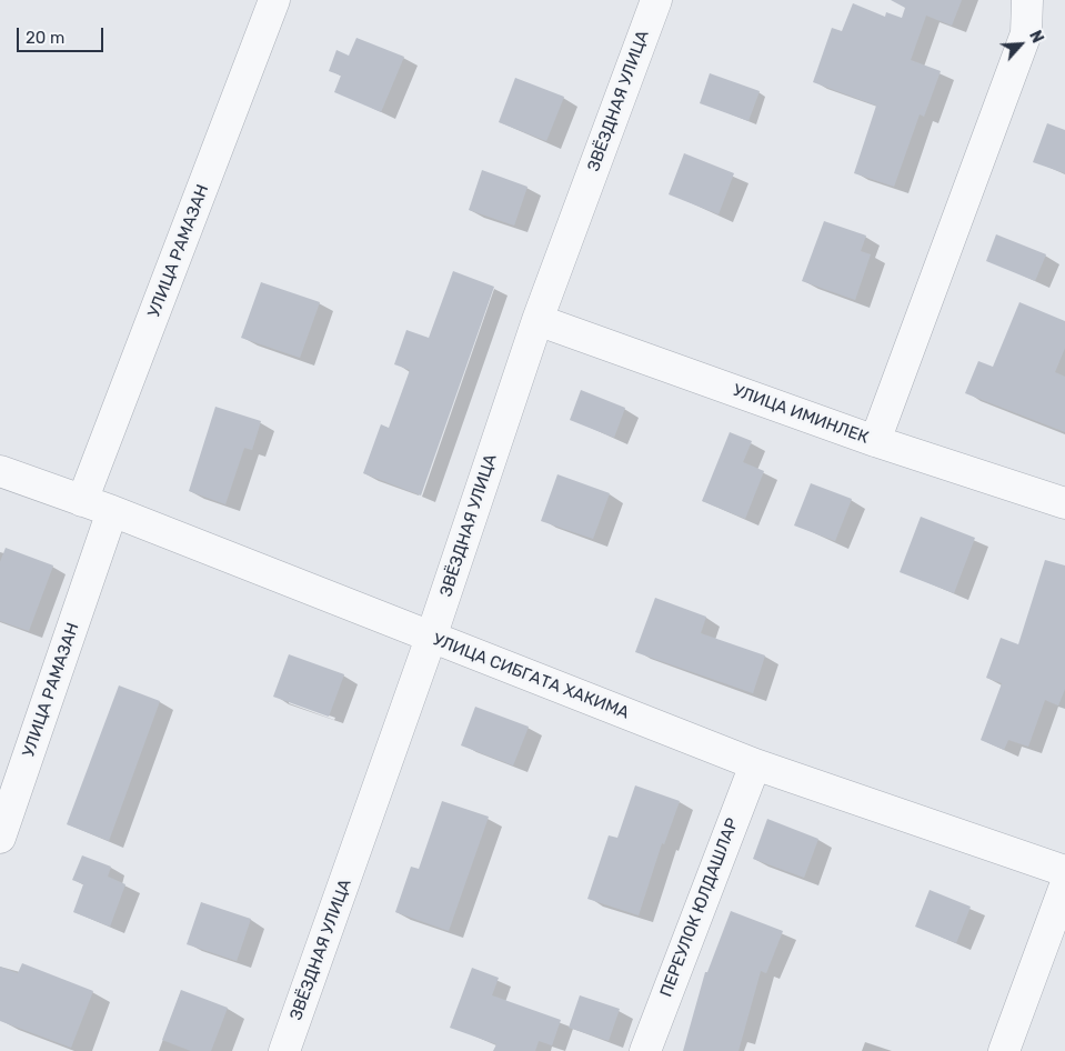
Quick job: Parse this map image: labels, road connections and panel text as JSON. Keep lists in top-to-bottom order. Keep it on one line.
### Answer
{"streets":{"street":["ЗВЁЗДНАЯ УЛИЦА","УЛИЦА РАМАЗАН","УЛИЦА ИМИНЛЕК","УЛИЦА СИБГАТА ХАКИМА","ПЕРЕУЛОК ЮЛДАШЛАР"]},"crossings":[["ЗВЁЗДНАЯ УЛИЦА","УЛИЦА ИМИНЛЕК"],["ЗВЁЗДНАЯ УЛИЦА","УЛИЦА СИБГАТА ХАКИМА"],["УЛИЦА РАМАЗАН","УЛИЦА СИБГАТА ХАКИМА"],["УЛИЦА СИБГАТА ХАКИМА","ПЕРЕУЛОК ЮЛДАШЛАР"]],"scale_bar":"20 m","north":"top right"}
